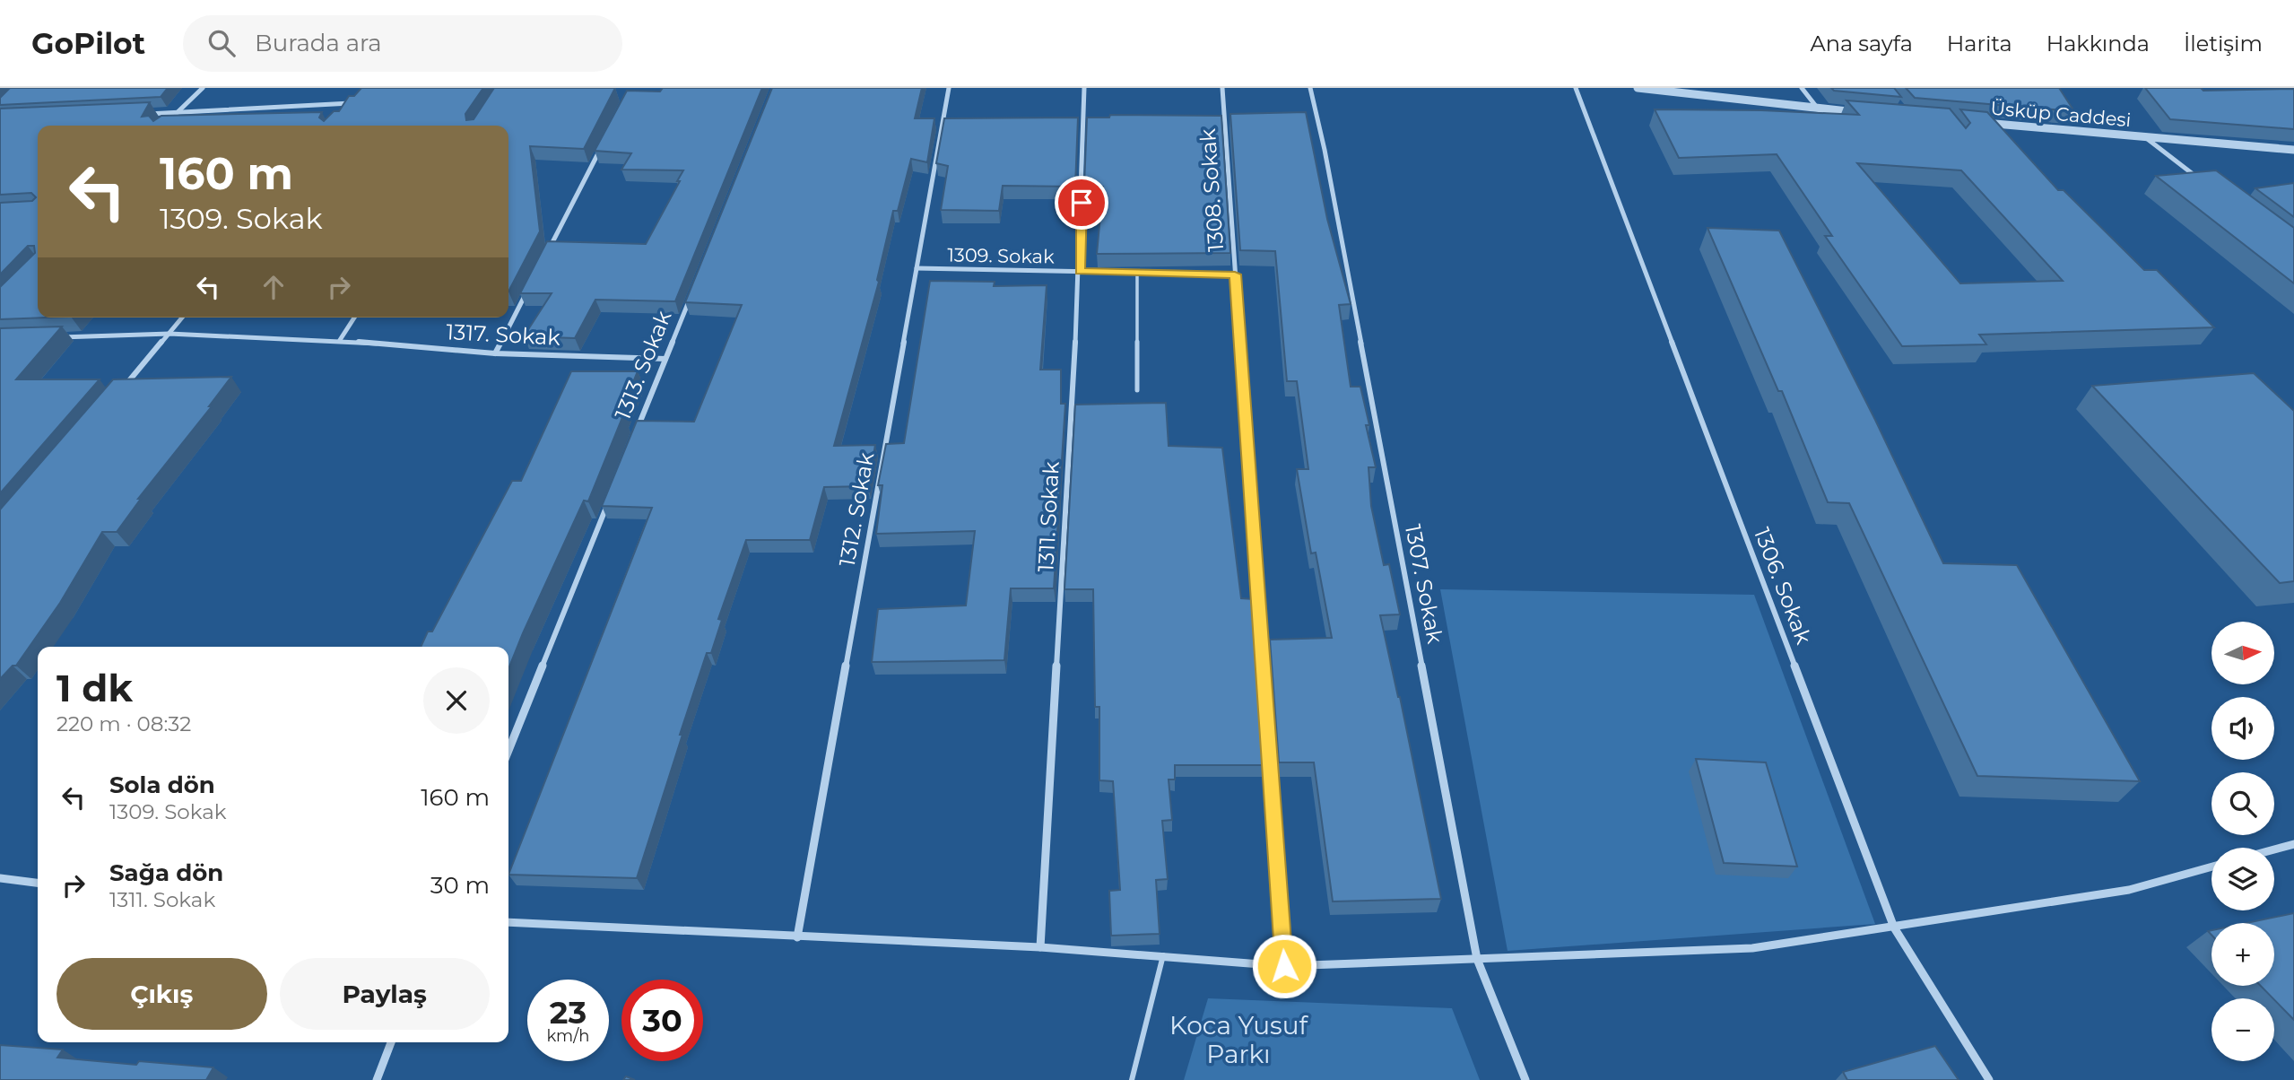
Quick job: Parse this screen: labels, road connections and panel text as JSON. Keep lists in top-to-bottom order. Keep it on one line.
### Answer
{"streets":{"street":["Üsküp Caddesi","1308. Sokak","1309. Sokak","1317. Sokak","1313. Sokak","1312. Sokak","1311. Sokak","1307. Sokak","1306. Sokak"]},"crossings":[["1308. Sokak","1309. Sokak"],["1309. Sokak","1312. Sokak"],["1309. Sokak","1311. Sokak"],["1317. Sokak","1313. Sokak"]],"parks":["Koca Yusuf Parkı"],"north":"right","page":{"header":"GoPilot","search":"Burada ara","nav":["Ana sayfa","Harita","Hakkında","İletişim"],"turn":["160 m","1309. Sokak"],"map_buttons":["+","−"],"heading":["1 dk","220 m · 08:32"],"list":[{"name":"Sola dön","note":"1309. Sokak","value":"160 m"},{"name":"Sağa dön","note":"1311. Sokak","value":"30 m"}],"buttons":["Çıkış","Paylaş"],"speed":"23 km/h","limit":"30"}}
